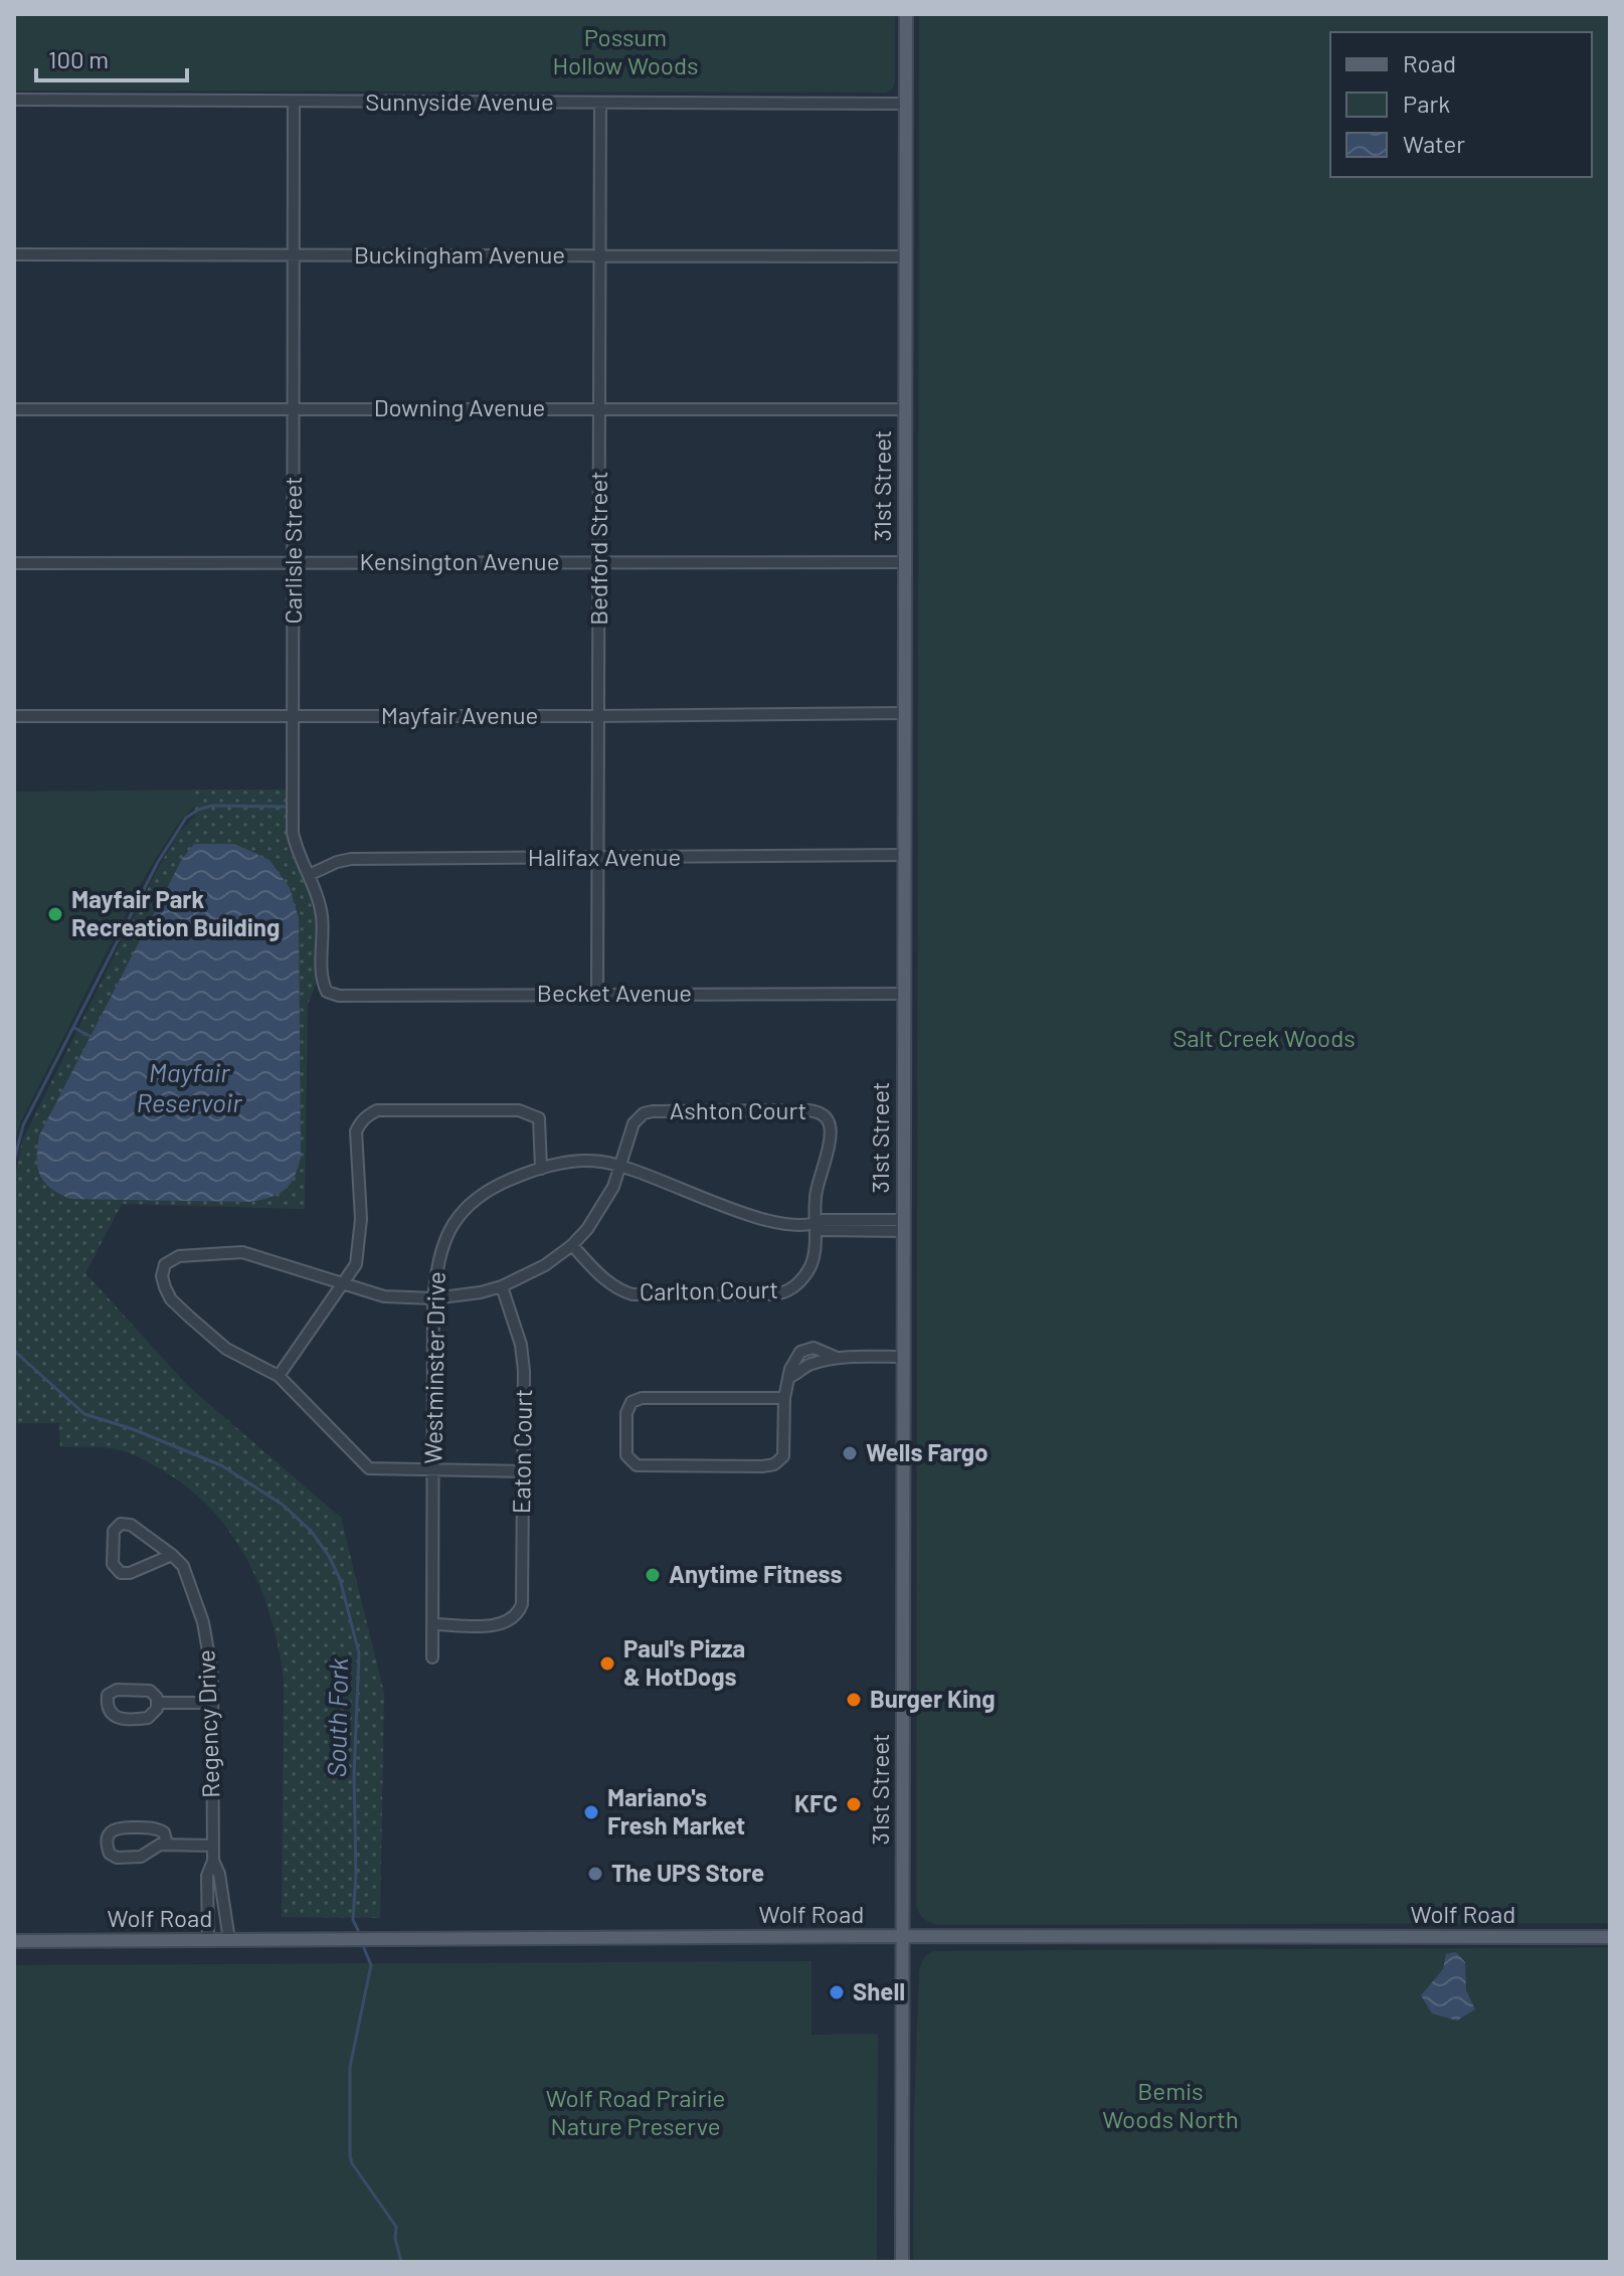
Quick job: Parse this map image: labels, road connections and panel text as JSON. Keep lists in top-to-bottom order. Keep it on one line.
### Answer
{"streets":{"main road":["31st Street","Wolf Road"],"street":["Sunnyside Avenue","Buckingham Avenue","Downing Avenue","Bedford Street","Carlisle Street","Kensington Avenue","Mayfair Avenue","Halifax Avenue","Becket Avenue","Ashton Court","Carlton Court","Westminster Drive","Eaton Court","Regency Drive"]},"crossings":[["Sunnyside Avenue","31st Street"],["Sunnyside Avenue","Bedford Street"],["Sunnyside Avenue","Carlisle Street"],["Buckingham Avenue","31st Street"],["Buckingham Avenue","Bedford Street"],["Buckingham Avenue","Carlisle Street"],["Downing Avenue","31st Street"],["Downing Avenue","Bedford Street"],["Downing Avenue","Carlisle Street"],["31st Street","Kensington Avenue"],["31st Street","Mayfair Avenue"],["31st Street","Halifax Avenue"],["31st Street","Becket Avenue"],["31st Street","Westminster Drive"],["31st Street","Wolf Road"],["Bedford Street","Kensington Avenue"],["Bedford Street","Mayfair Avenue"],["Bedford Street","Halifax Avenue"],["Bedford Street","Becket Avenue"],["Carlisle Street","Kensington Avenue"],["Carlisle Street","Mayfair Avenue"],["Carlisle Street","Halifax Avenue"],["Carlisle Street","Becket Avenue"],["Ashton Court","Carlton Court"],["Ashton Court","Westminster Drive"],["Ashton Court","Eaton Court"],["Carlton Court","Westminster Drive"],["Westminster Drive","Eaton Court"],["Regency Drive","Wolf Road"]],"water":["Mayfair Reservoir","South Fork"],"parks":["Possum Hollow Woods","Salt Creek Woods","Bemis Woods North","Wolf Road Prairie Nature Preserve"],"places":["Mayfair Park Recreation Building","Wells Fargo","Anytime Fitness","Paul's Pizza & HotDogs","Burger King","KFC","Mariano's Fresh Market","The UPS Store","Shell"],"legend":["Road","Park","Water"],"scale_bar":"100 m"}
